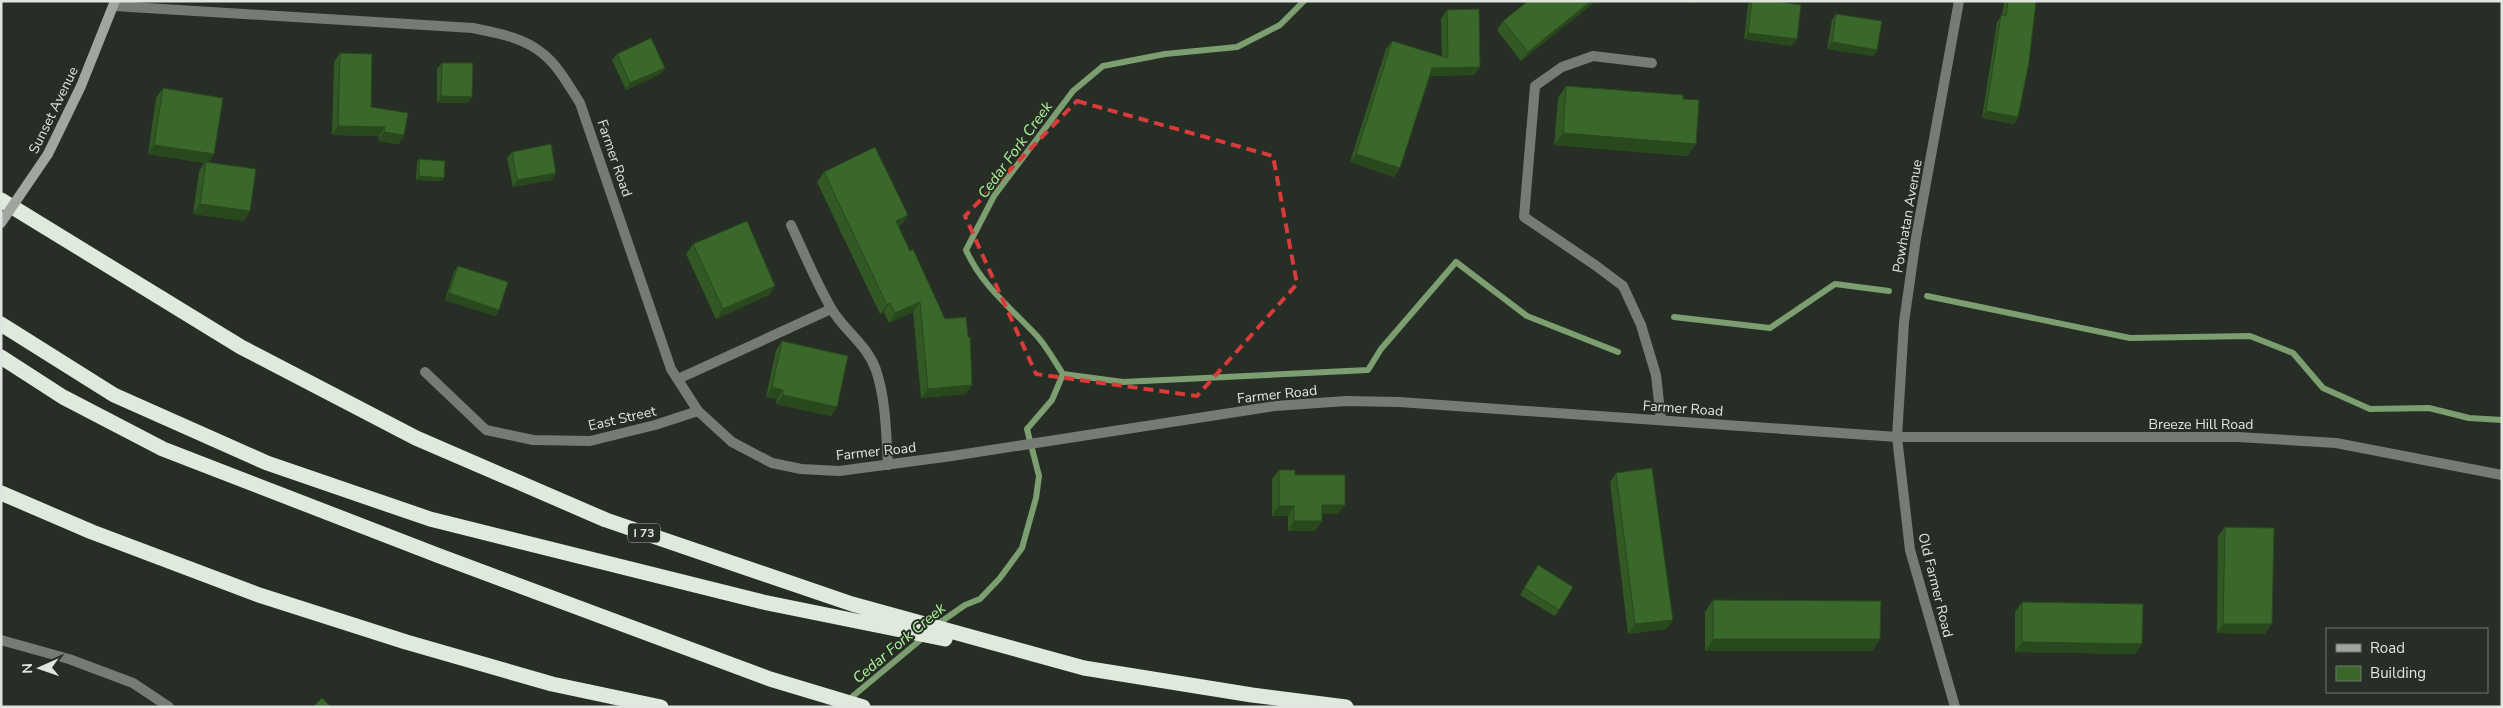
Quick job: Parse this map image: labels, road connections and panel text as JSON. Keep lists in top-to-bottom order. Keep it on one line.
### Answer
{"streets":{"highway":["I 73"],"main road":["Sunset Avenue"],"street":["Farmer Road","Powhatan Avenue","East Street","Breeze Hill Road","Old Farmer Road"]},"crossings":[["Sunset Avenue","Farmer Road"],["Farmer Road","Powhatan Avenue"],["Farmer Road","East Street"],["Farmer Road","Breeze Hill Road"],["Farmer Road","Old Farmer Road"],["Powhatan Avenue","Breeze Hill Road"],["Powhatan Avenue","Old Farmer Road"],["Breeze Hill Road","Old Farmer Road"]],"water":["Cedar Fork Creek"],"legend":["Road","Building"],"north":"left"}
